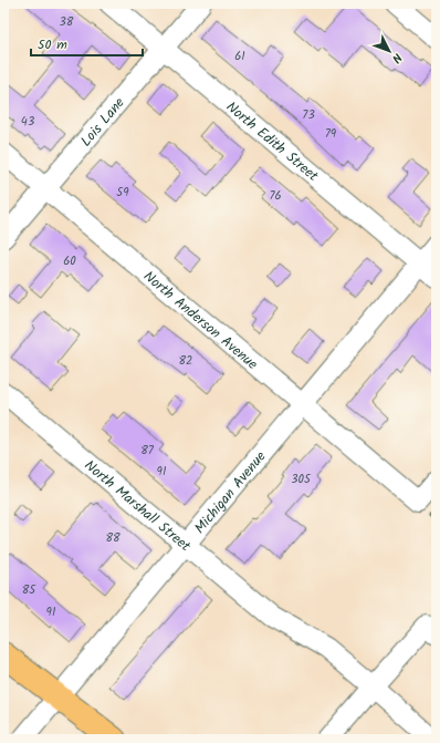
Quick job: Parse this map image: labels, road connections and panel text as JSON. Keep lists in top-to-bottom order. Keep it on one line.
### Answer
{"streets":{"street":["Lois Lane","North Edith Street","North Anderson Avenue","Michigan Avenue","North Marshall Street"]},"crossings":[["Lois Lane","North Edith Street"],["Lois Lane","North Anderson Avenue"],["North Edith Street","Michigan Avenue"],["North Anderson Avenue","Michigan Avenue"],["Michigan Avenue","North Marshall Street"]],"house_numbers":["38","61","73","43","79","59","76","60","82","87","91","305","88","85","91"],"scale_bar":"50 m","north":"bottom right"}
